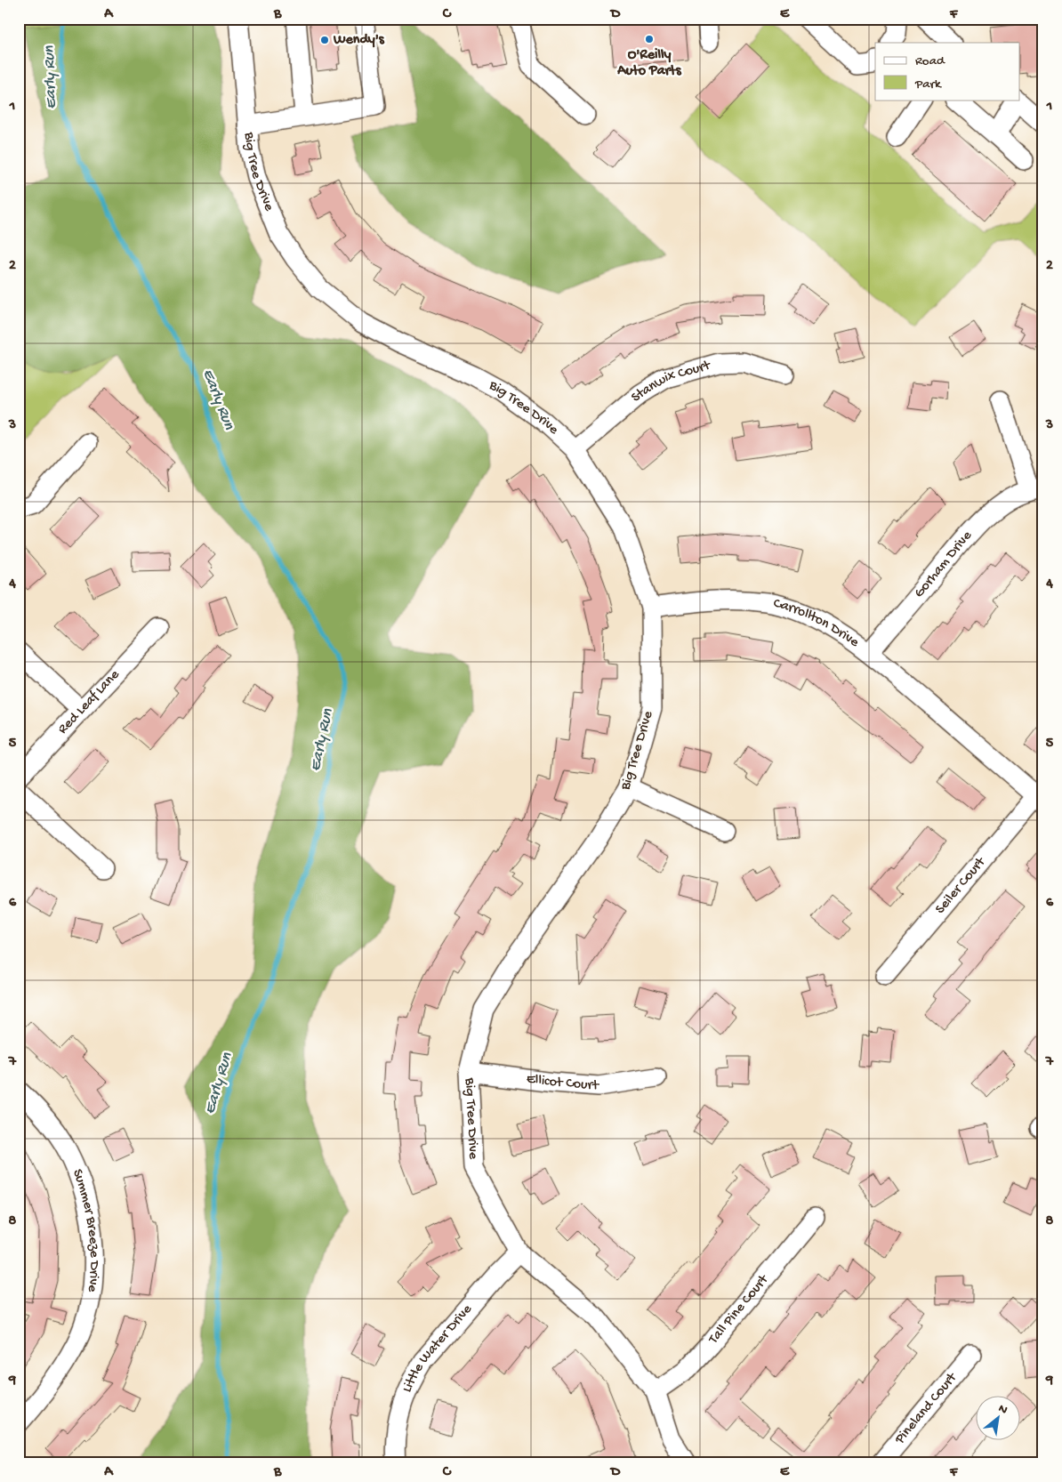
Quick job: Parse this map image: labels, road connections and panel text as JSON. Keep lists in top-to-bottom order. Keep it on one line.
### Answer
{"streets":{"street":["Big Tree Drive","Stanwix Court","Gorham Drive","Carrollton Drive","Red Leaf Lane","Seiler Court","Ellicot Court","Summer Breeze Drive","Tall Pine Court","Little Water Drive","Pineland Court"]},"crossings":[["Big Tree Drive","Stanwix Court"],["Big Tree Drive","Carrollton Drive"],["Big Tree Drive","Ellicot Court"],["Big Tree Drive","Tall Pine Court"],["Big Tree Drive","Little Water Drive"],["Gorham Drive","Carrollton Drive"],["Carrollton Drive","Seiler Court"]],"water":["Early Run"],"places":["O'Reilly Auto Parts","Wendy's"],"legend":["Road","Park"],"north":"top right","grid":{"columns":["A","B","C","D","E","F"],"rows":["1","2","3","4","5","6","7","8","9"]}}
